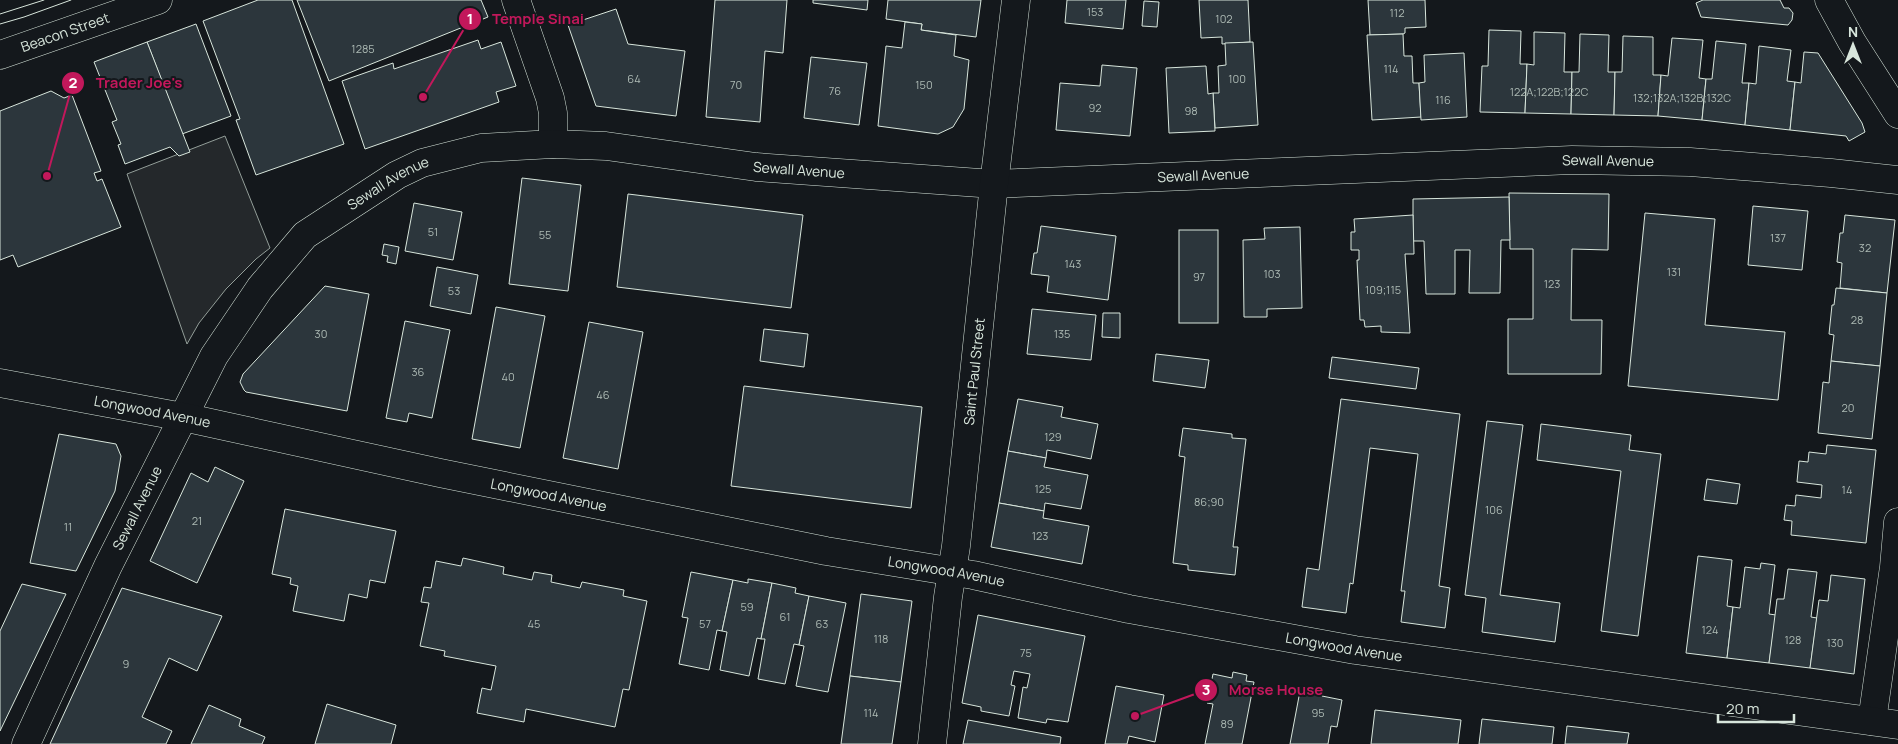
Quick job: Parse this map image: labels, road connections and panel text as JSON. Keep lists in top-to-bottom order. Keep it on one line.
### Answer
{"streets":{"main road":["Beacon Street","Sewall Avenue","Saint Paul Street","Longwood Avenue"]},"crossings":[["Sewall Avenue","Saint Paul Street"],["Sewall Avenue","Longwood Avenue"],["Saint Paul Street","Longwood Avenue"]],"places":["Temple Sinai","Trader Joe's","Morse House"],"house_numbers":["153","112","102","1285","114","64","100","70","150","76","122A;122B;122C","132;132A;132B;132C","116","92","98","51","55","137","32","143","131","103","97","123","109;115","53","28","30","135","36","40","46","20","129","125","14","86;90","106","21","11","123","59","61","45","57","63","124","118","128","130","75","9","114","95","89"],"scale_bar":"20 m","north":"top"}
